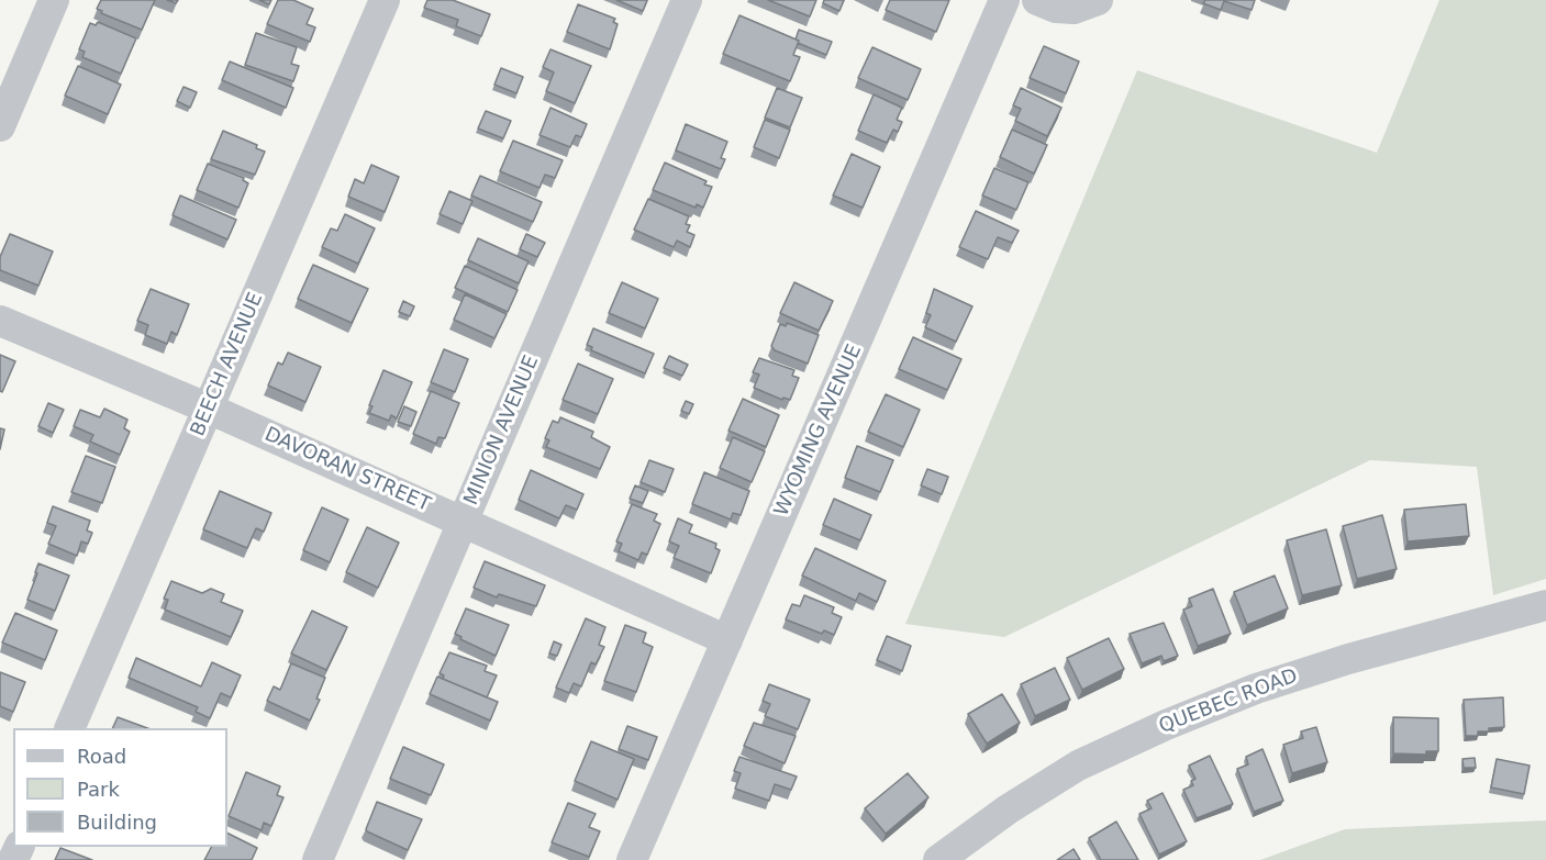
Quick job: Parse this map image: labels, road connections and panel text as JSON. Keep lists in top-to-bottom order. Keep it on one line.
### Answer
{"streets":{"street":["BEECH AVENUE","MINION AVENUE","WYOMING AVENUE","DAVORAN STREET","QUEBEC ROAD"]},"crossings":[["BEECH AVENUE","DAVORAN STREET"],["MINION AVENUE","DAVORAN STREET"],["WYOMING AVENUE","DAVORAN STREET"]],"legend":["Road","Park","Building"]}
